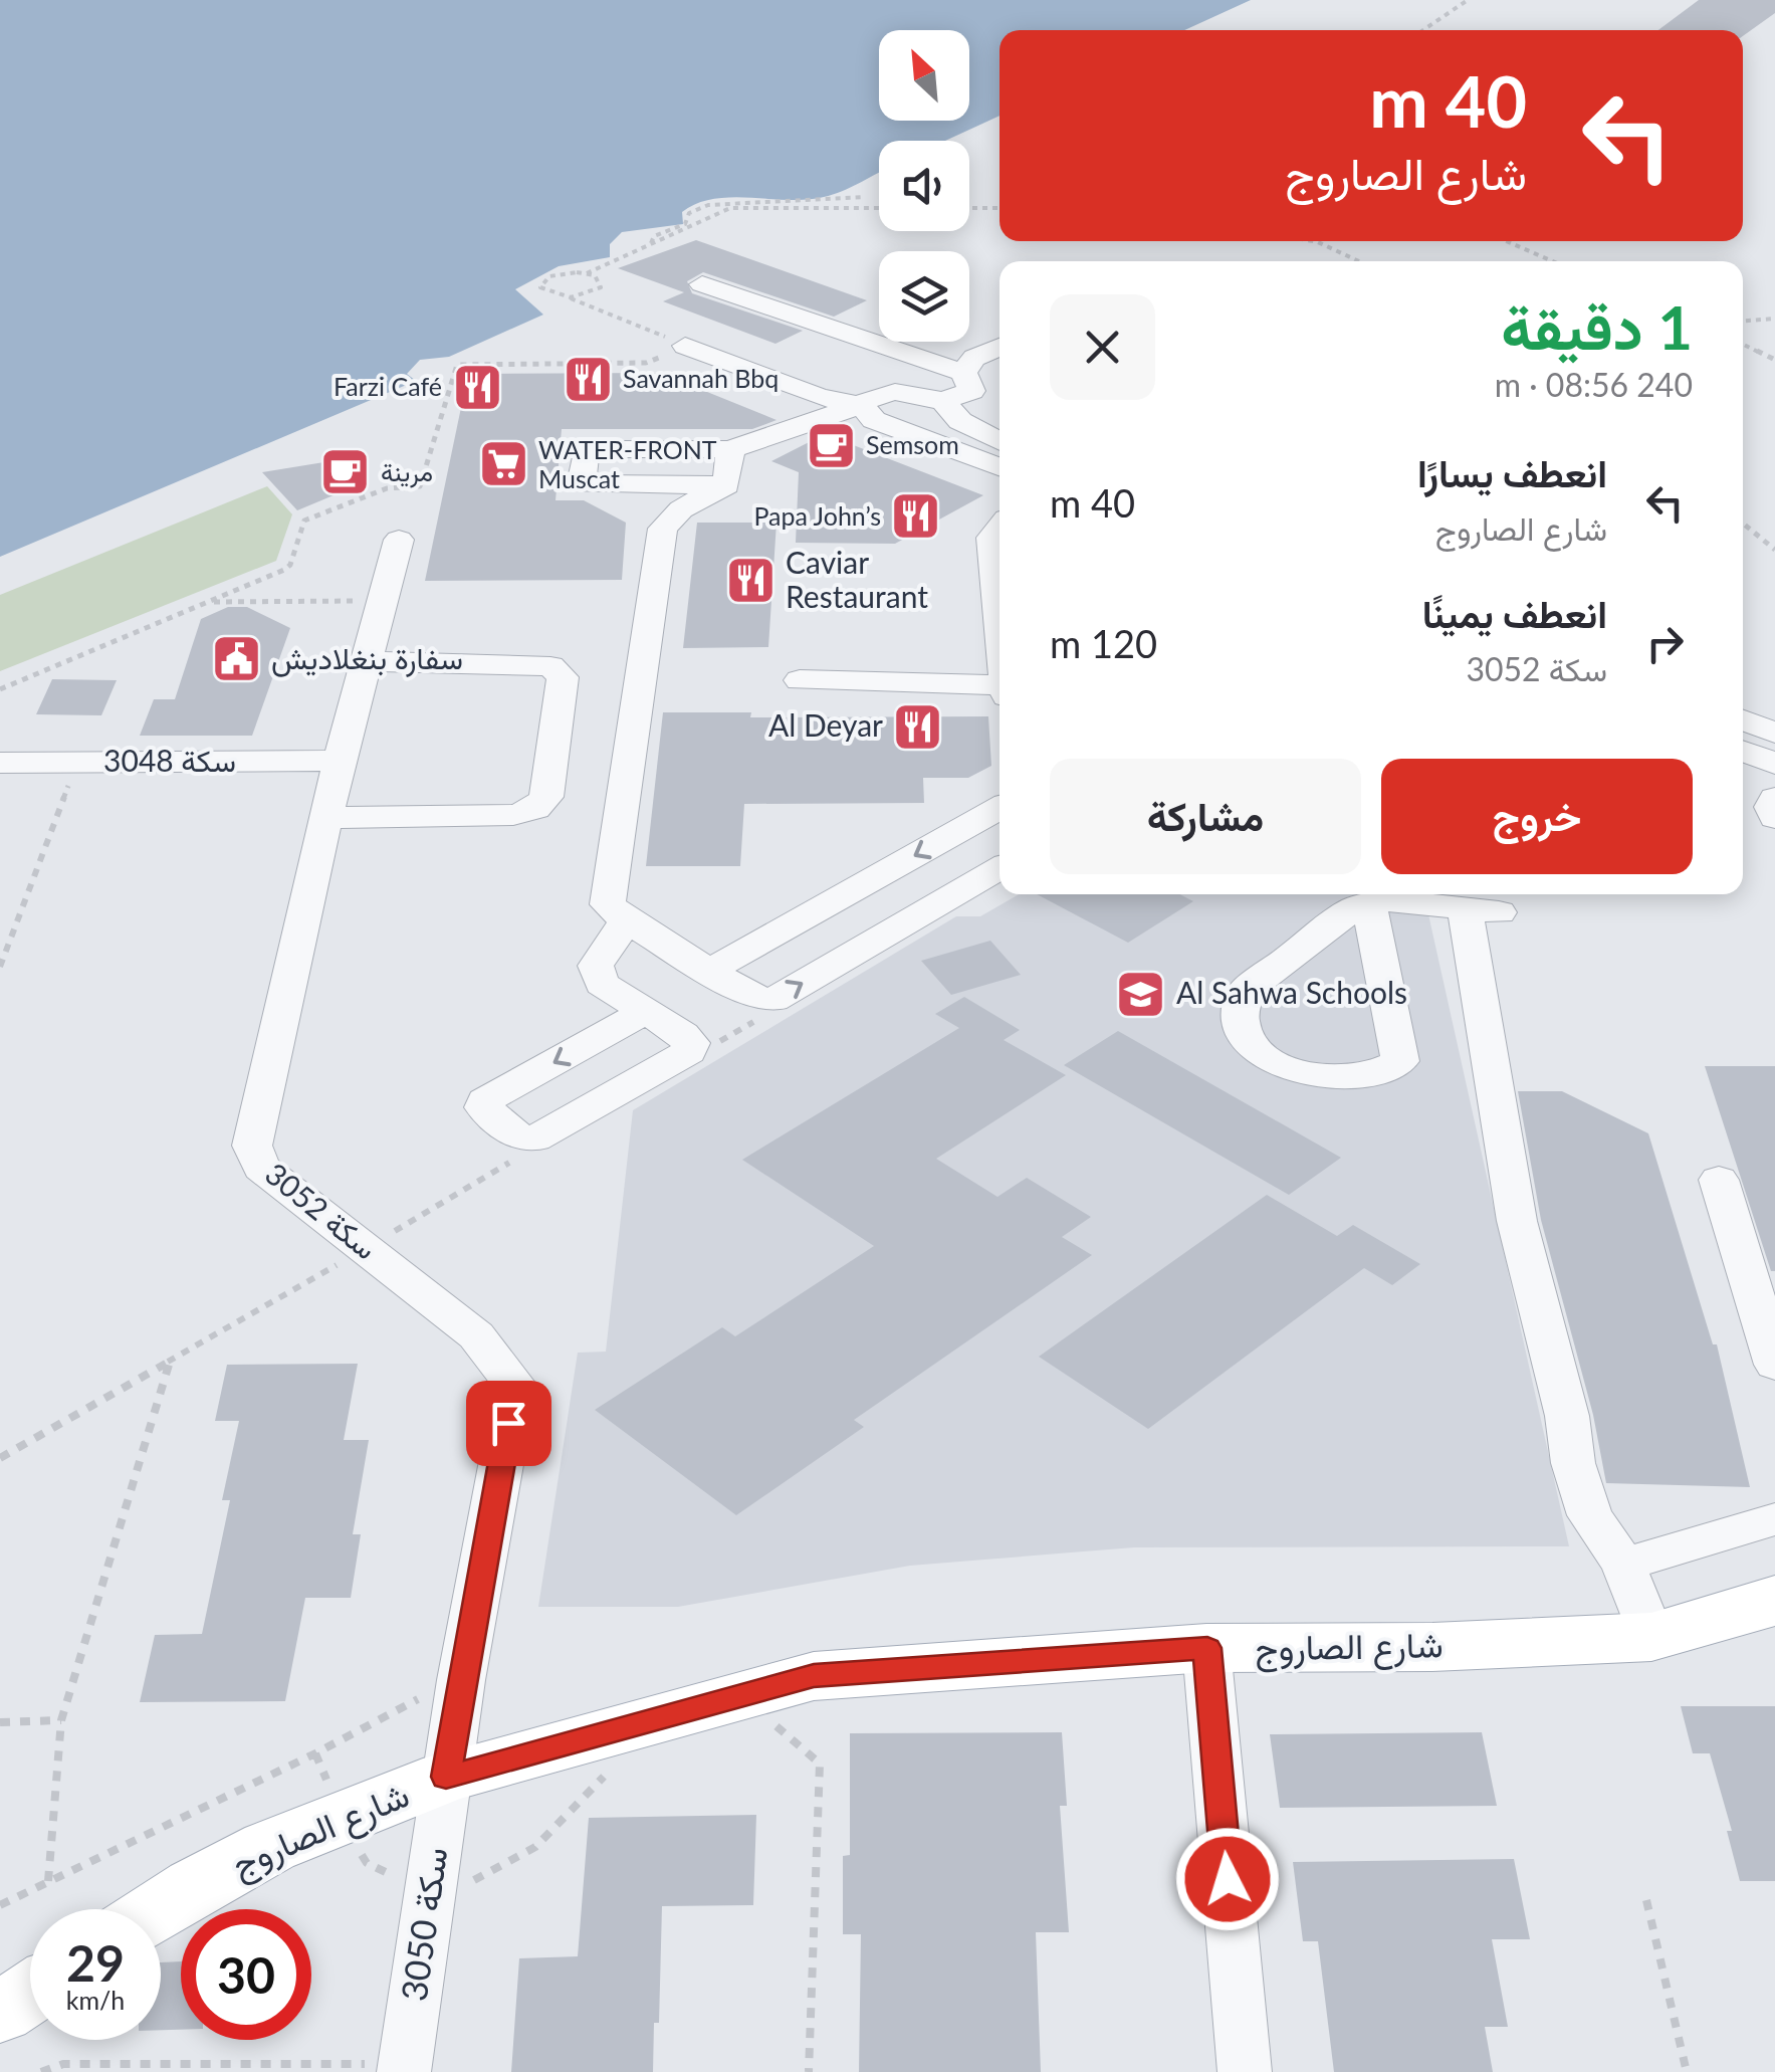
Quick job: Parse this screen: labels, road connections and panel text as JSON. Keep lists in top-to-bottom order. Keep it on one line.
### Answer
{"streets":{"main road":["شارع الصاروج"],"street":["سكة 3048","سكة 3052","سكة 3050"]},"crossings":[["سكة 3048","سكة 3052"],["سكة 3052","شارع الصاروج"],["سكة 3052","سكة 3050"],["شارع الصاروج","سكة 3050"]],"places":{"restaurant":["Savannah Bbq","Farzi Café","Papa John’s","Caviar Restaurant","Al Deyar"],"cafe":["Semsom","مرينة"],"supermarket":["WATER-FRONT Muscat"],"public building":["سفارة بنغلاديش"],"school or university":["Al Sahwa Schools"]},"north":"top left","page":{"turn":["40 m","شارع الصاروج"],"heading":["1 دقيقة","240 m · 08:56"],"list":[{"name":"انعطف يسارًا","note":"شارع الصاروج","value":"40 m"},{"name":"انعطف يمينًا","note":"سكة 3052","value":"120 m"}],"buttons":["خروج","مشاركة"],"speed":"29 km/h","limit":"30"}}
